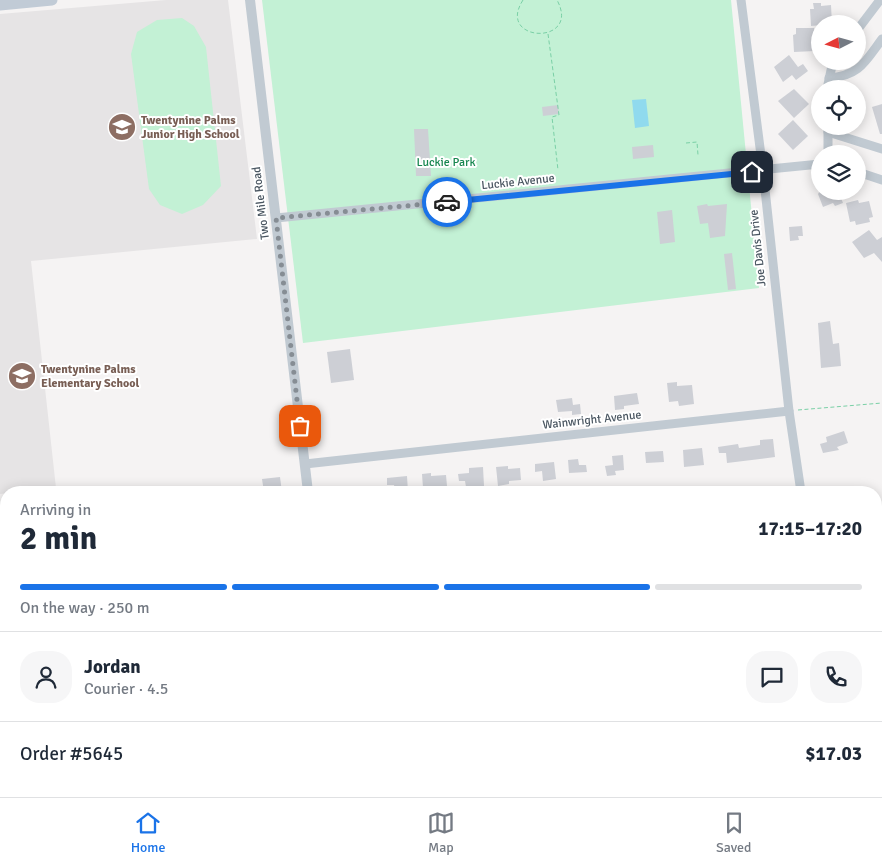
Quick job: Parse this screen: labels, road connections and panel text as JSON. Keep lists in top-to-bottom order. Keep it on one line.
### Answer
{"streets":{"street":["Luckie Avenue","Two Mile Road","Joe Davis Drive","Wainwright Avenue"]},"crossings":[["Luckie Avenue","Two Mile Road"],["Luckie Avenue","Joe Davis Drive"],["Two Mile Road","Wainwright Avenue"],["Joe Davis Drive","Wainwright Avenue"]],"parks":["Luckie Park"],"places":{"school or university":["Twentynine Palms Junior High School","Twentynine Palms Elementary School"]},"north":"left","page":{"heading":["2 min","Arriving in","17:15–17:20"],"panel":["Jordan","Courier · 4.5","Order #5645","$17.03"],"bar":"On the way · 250 m","tabs":["Home","Map","Saved"]}}
